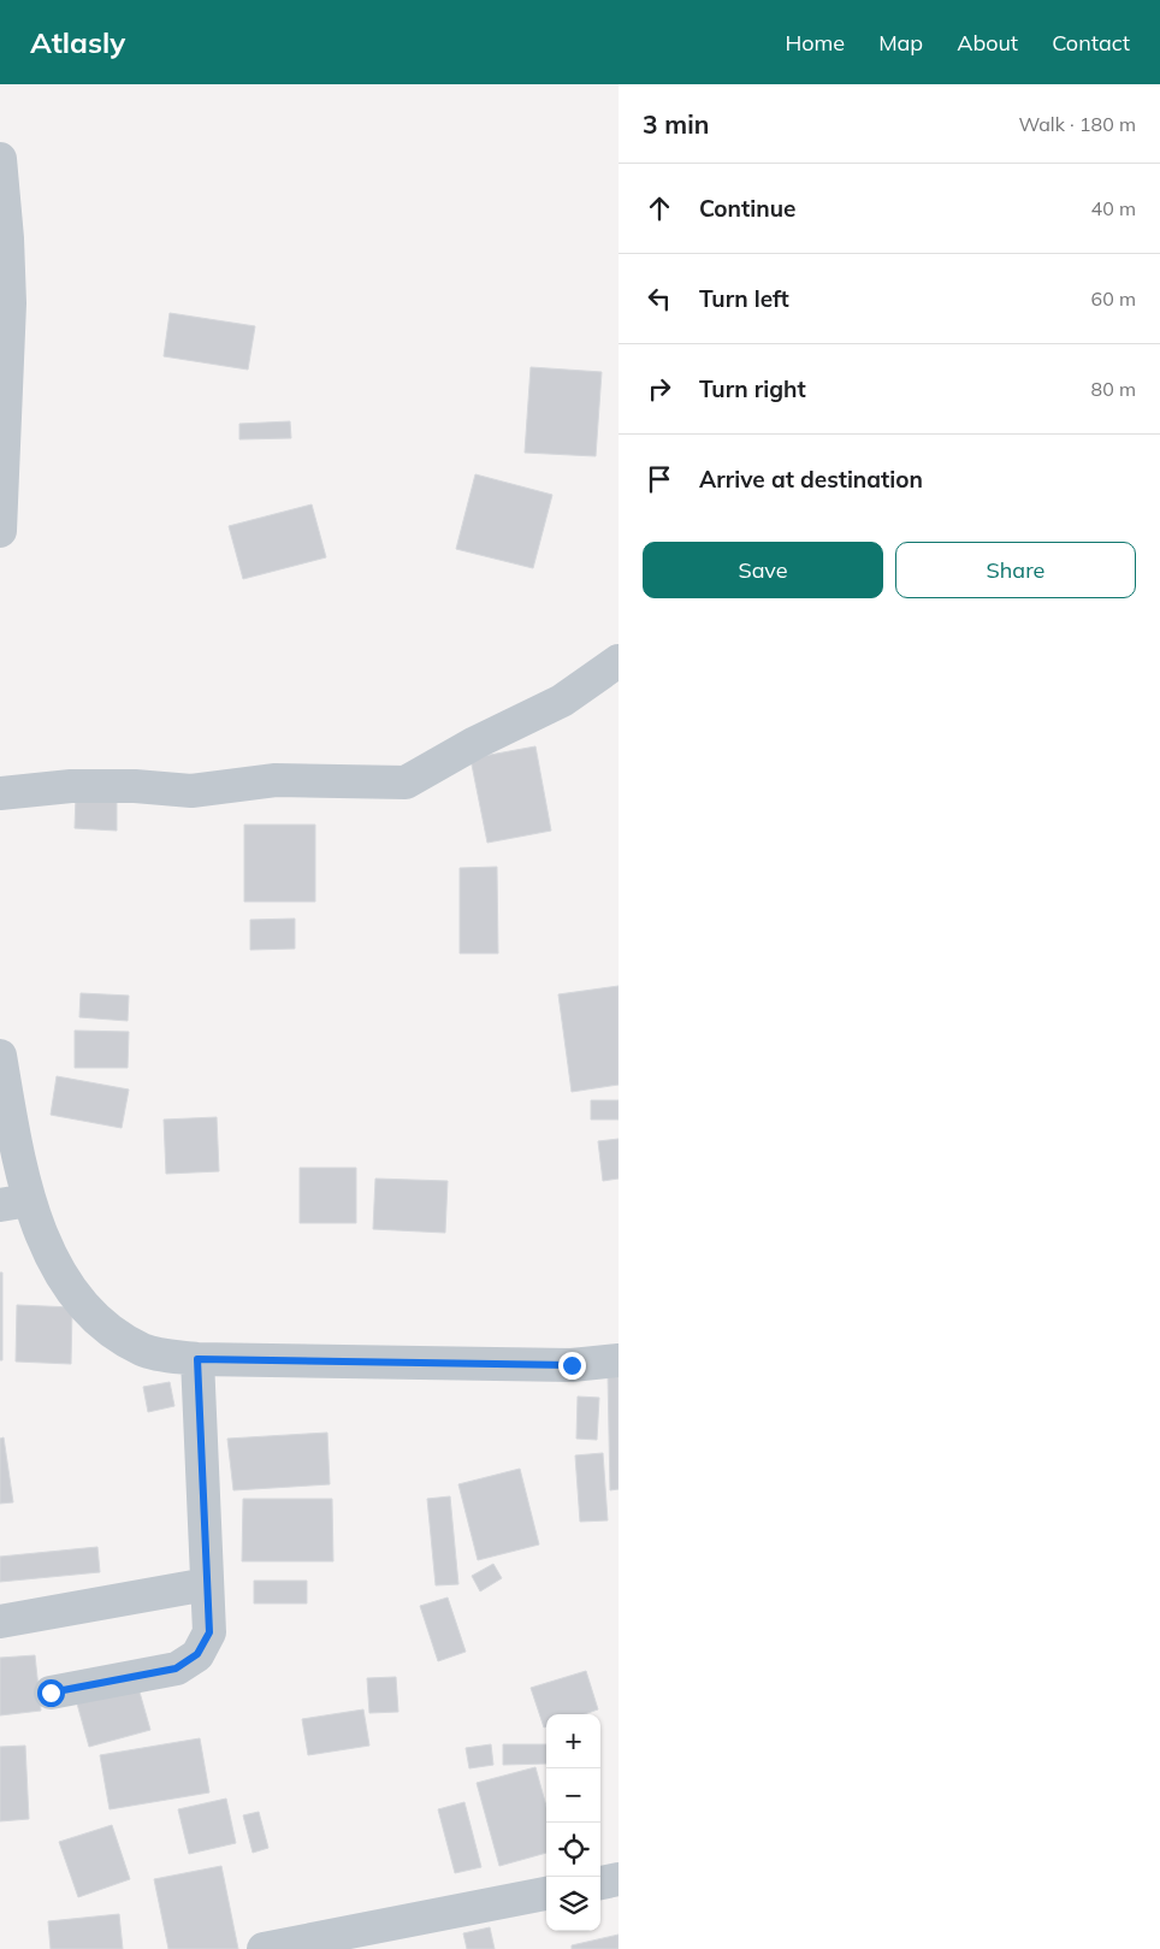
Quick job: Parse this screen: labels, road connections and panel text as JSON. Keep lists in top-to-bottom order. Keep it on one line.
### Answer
{"page":{"header":"Atlasly","nav":["Home","Map","About","Contact"],"heading":["3 min","Walk · 180 m"],"list":[["Continue","40 m"],["Turn left","60 m"],["Turn right","80 m"],"Arrive at destination"],"buttons":["Save","Share"],"map_buttons":["+","−"]}}
